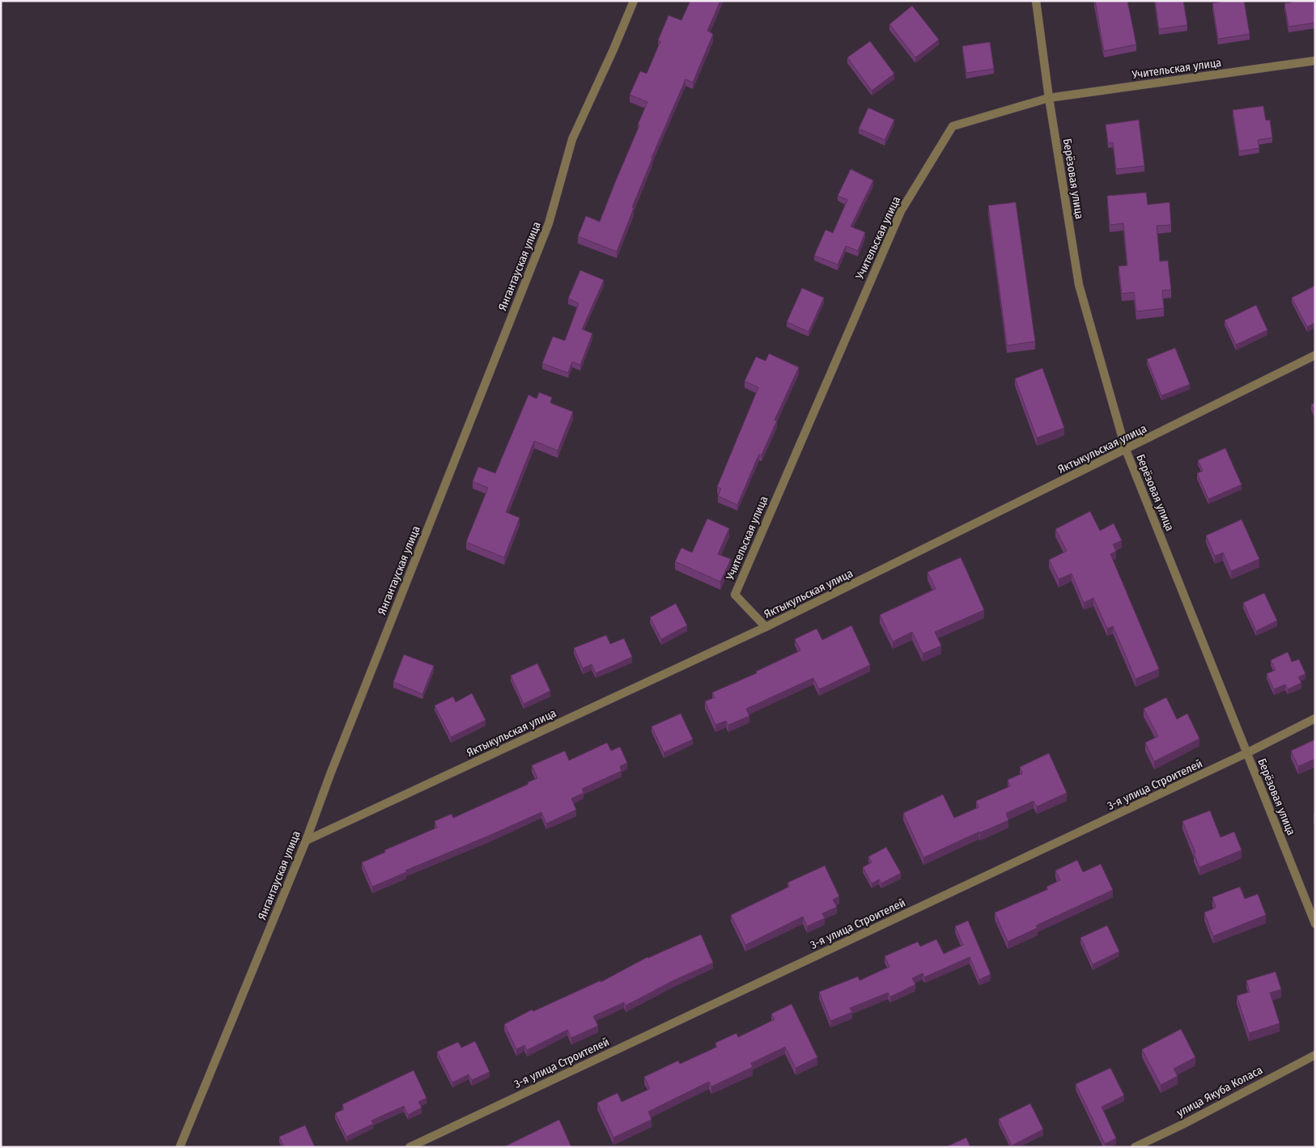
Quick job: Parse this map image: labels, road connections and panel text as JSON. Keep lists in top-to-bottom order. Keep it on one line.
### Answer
{"streets":{"street":["Учительская улица","Берёзовая улица","Янгантауская улица","Яктыкульская улица","3-я улица Строителей","улица Якуба Коласа"]},"crossings":[["Учительская улица","Берёзовая улица"],["Учительская улица","Яктыкульская улица"],["Берёзовая улица","Яктыкульская улица"],["Берёзовая улица","3-я улица Строителей"],["Янгантауская улица","Яктыкульская улица"]]}
